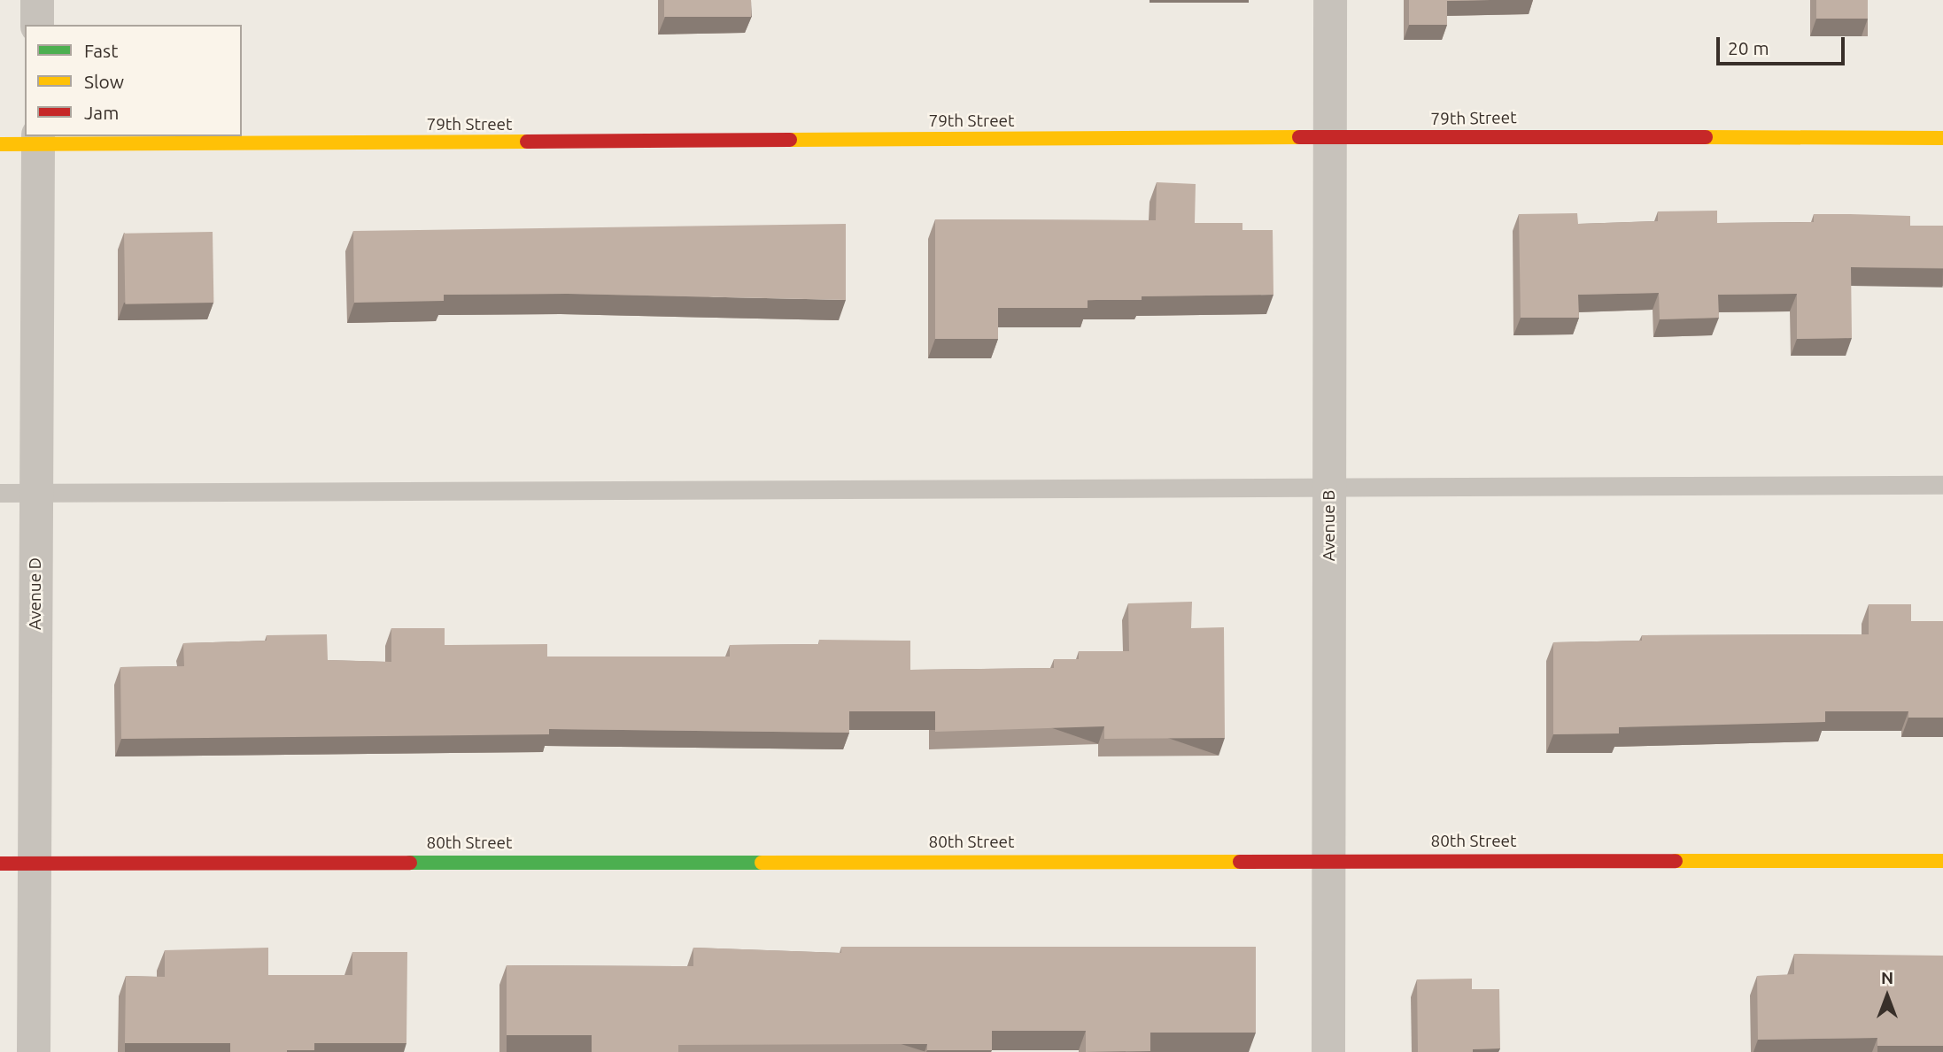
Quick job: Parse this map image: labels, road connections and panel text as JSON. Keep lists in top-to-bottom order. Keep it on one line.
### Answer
{"streets":{"street":["79th Street","Avenue B","Avenue D","80th Street"]},"crossings":[["79th Street","Avenue B"],["79th Street","Avenue D"],["Avenue B","80th Street"],["Avenue D","80th Street"]],"legend":["Fast","Slow","Jam"],"scale_bar":"20 m","north":"top"}
